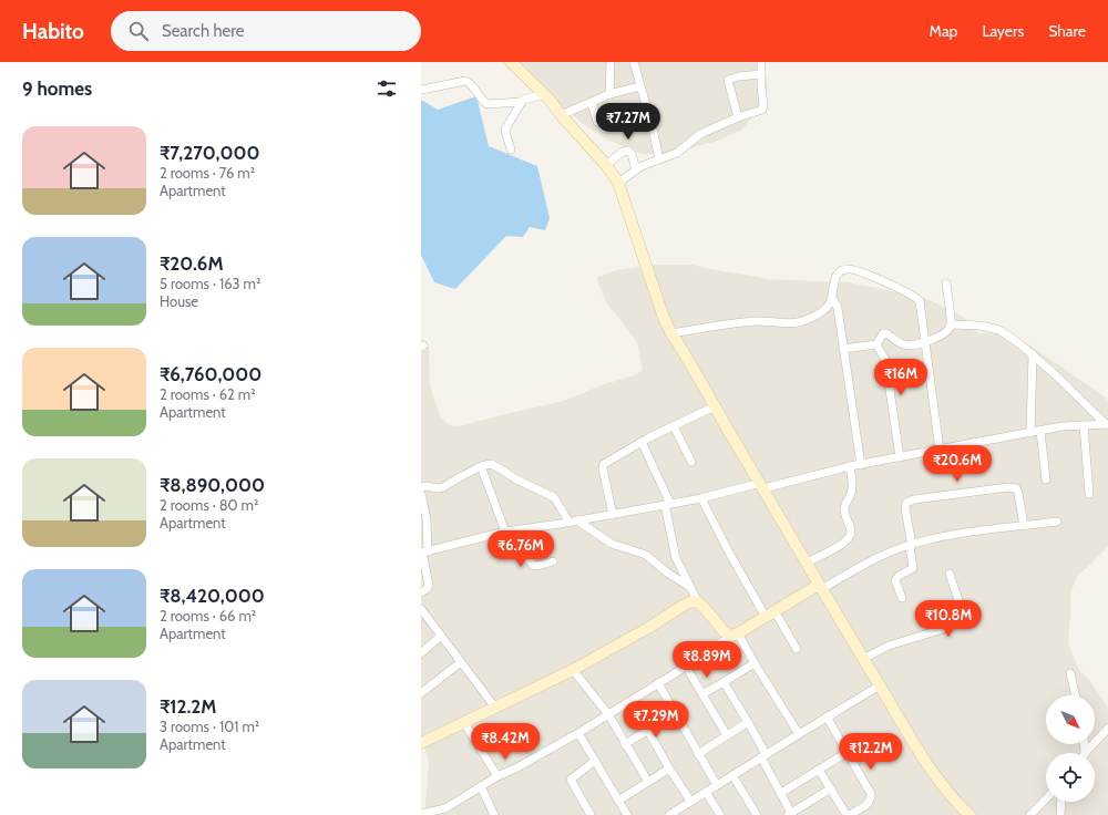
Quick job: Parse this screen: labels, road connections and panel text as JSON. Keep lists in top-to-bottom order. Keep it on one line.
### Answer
{"north":"bottom right","page":{"header":"Habito","search":"Search here","nav":["Map","Layers","Share"],"heading":"9 homes","price":["₹7.27M","₹16M","₹20.6M","₹6.76M","₹10.8M","₹8.89M","₹7.29M","₹8.42M","₹12.2M"],"list":[{"name":"₹7,270,000","note":"2 rooms · 76 m² · Apartment"},{"name":"₹20.6M","note":"5 rooms · 163 m² · House"},{"name":"₹6,760,000","note":"2 rooms · 62 m² · Apartment"},{"name":"₹8,890,000","note":"2 rooms · 80 m² · Apartment"},{"name":"₹8,420,000","note":"2 rooms · 66 m² · Apartment"},{"name":"₹12.2M","note":"3 rooms · 101 m² · Apartment"}]}}
